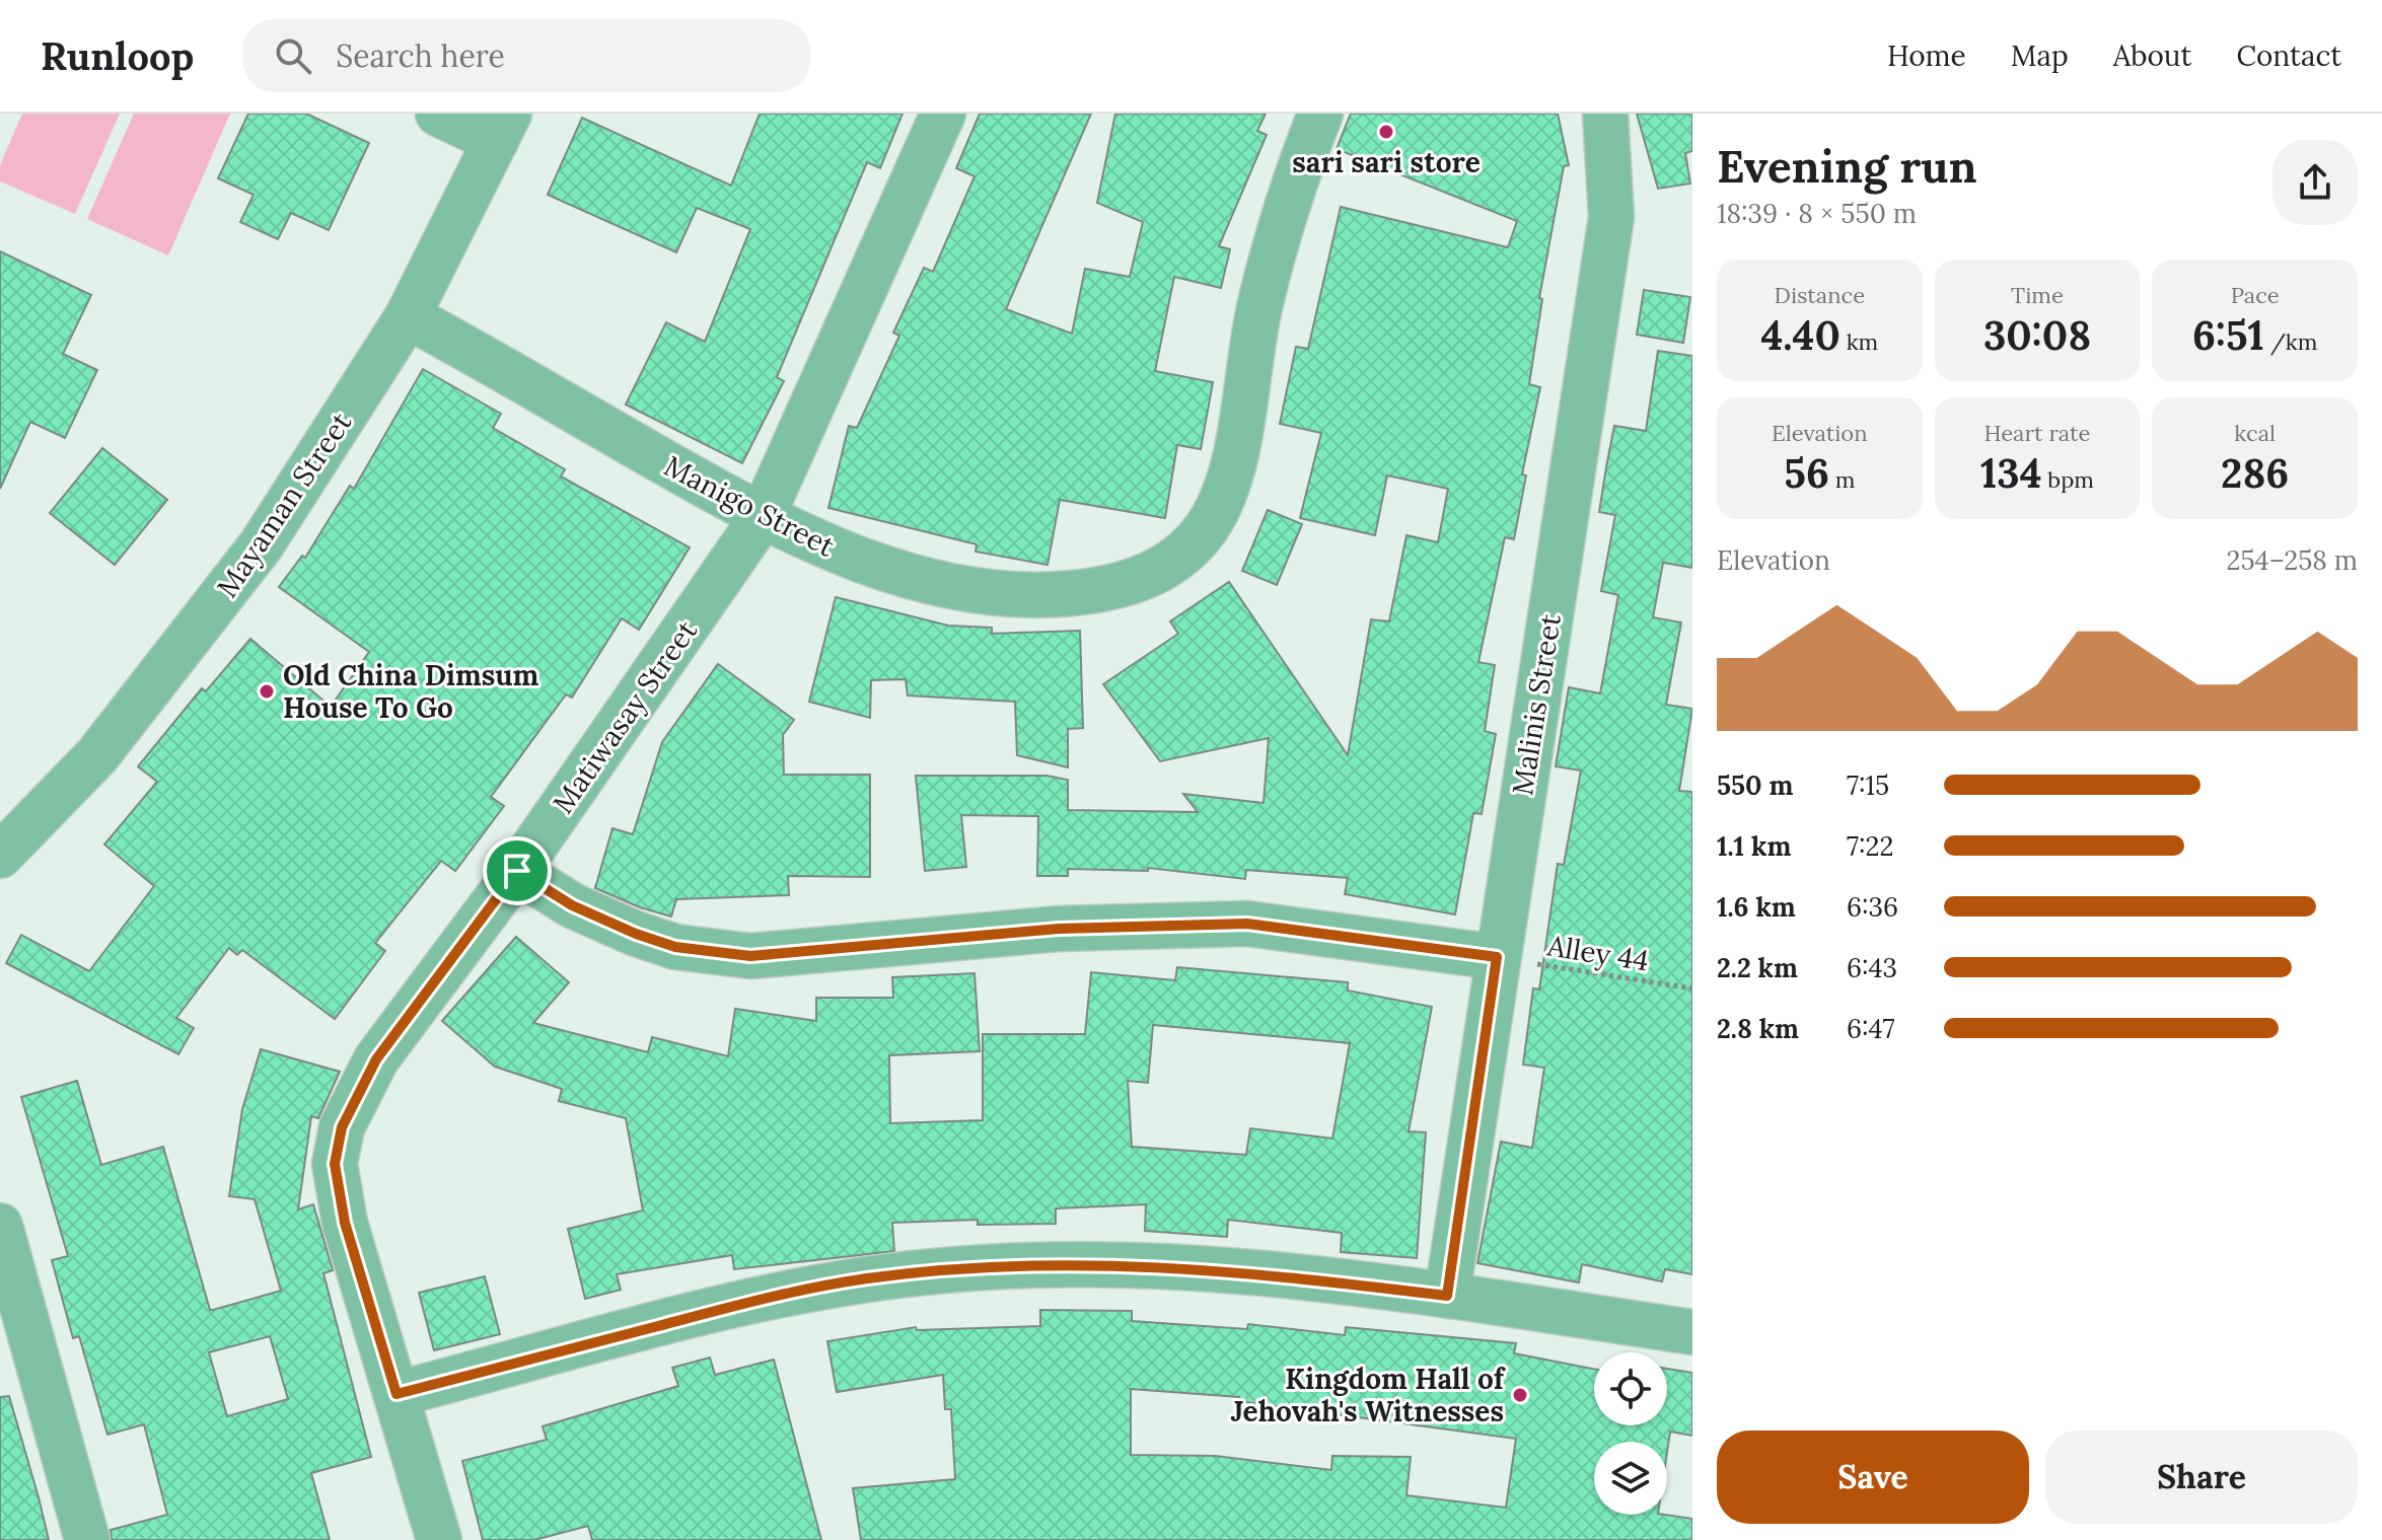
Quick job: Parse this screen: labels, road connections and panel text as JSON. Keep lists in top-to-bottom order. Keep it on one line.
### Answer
{"streets":{"street":["Mayaman Street","Manigo Street","Malinis Street","Matiwasay Street"],"path":["Alley 44"]},"crossings":[["Mayaman Street","Manigo Street"],["Manigo Street","Matiwasay Street"],["Malinis Street","Alley 44"]],"places":["sari sari store","Old China Dimsum House To Go","Kingdom Hall of Jehovah's Witnesses"],"page":{"header":"Runloop","search":"Search here","nav":["Home","Map","About","Contact"],"heading":["Evening run","18:39 · 8 × 550 m"],"stats":[["Distance","4.40 km"],["Time","30:08"],["Pace","6:51 /km"],["Elevation","56 m"],["Heart rate","134 bpm"],["kcal","286"]],"chart":["Elevation","254–258 m"],"list":[{"name":"550 m","note":"7:15"},{"name":"1.1 km","note":"7:22"},{"name":"1.6 km","note":"6:36"},{"name":"2.2 km","note":"6:43"},{"name":"2.8 km","note":"6:47"}],"buttons":["Save","Share"]}}
